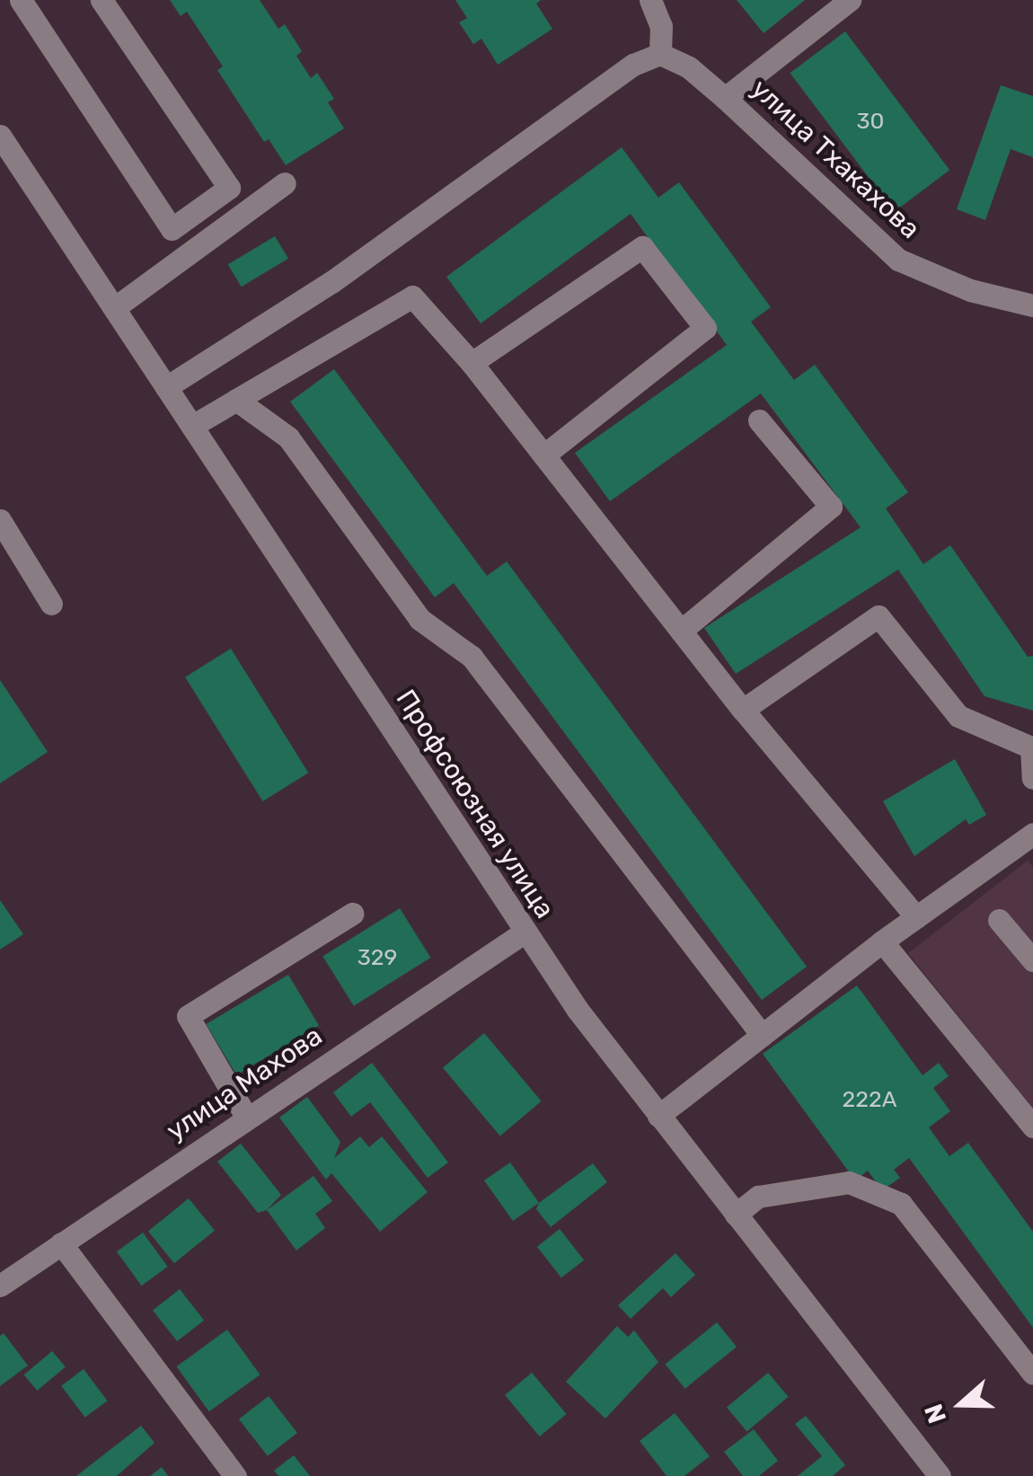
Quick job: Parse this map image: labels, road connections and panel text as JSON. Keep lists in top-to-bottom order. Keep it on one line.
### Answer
{"streets":{"street":["улица Тхакахова","Профсоюзная улица","улица Махова"]},"crossings":[["Профсоюзная улица","улица Махова"]],"house_numbers":["30","329","222А"],"north":"left"}
